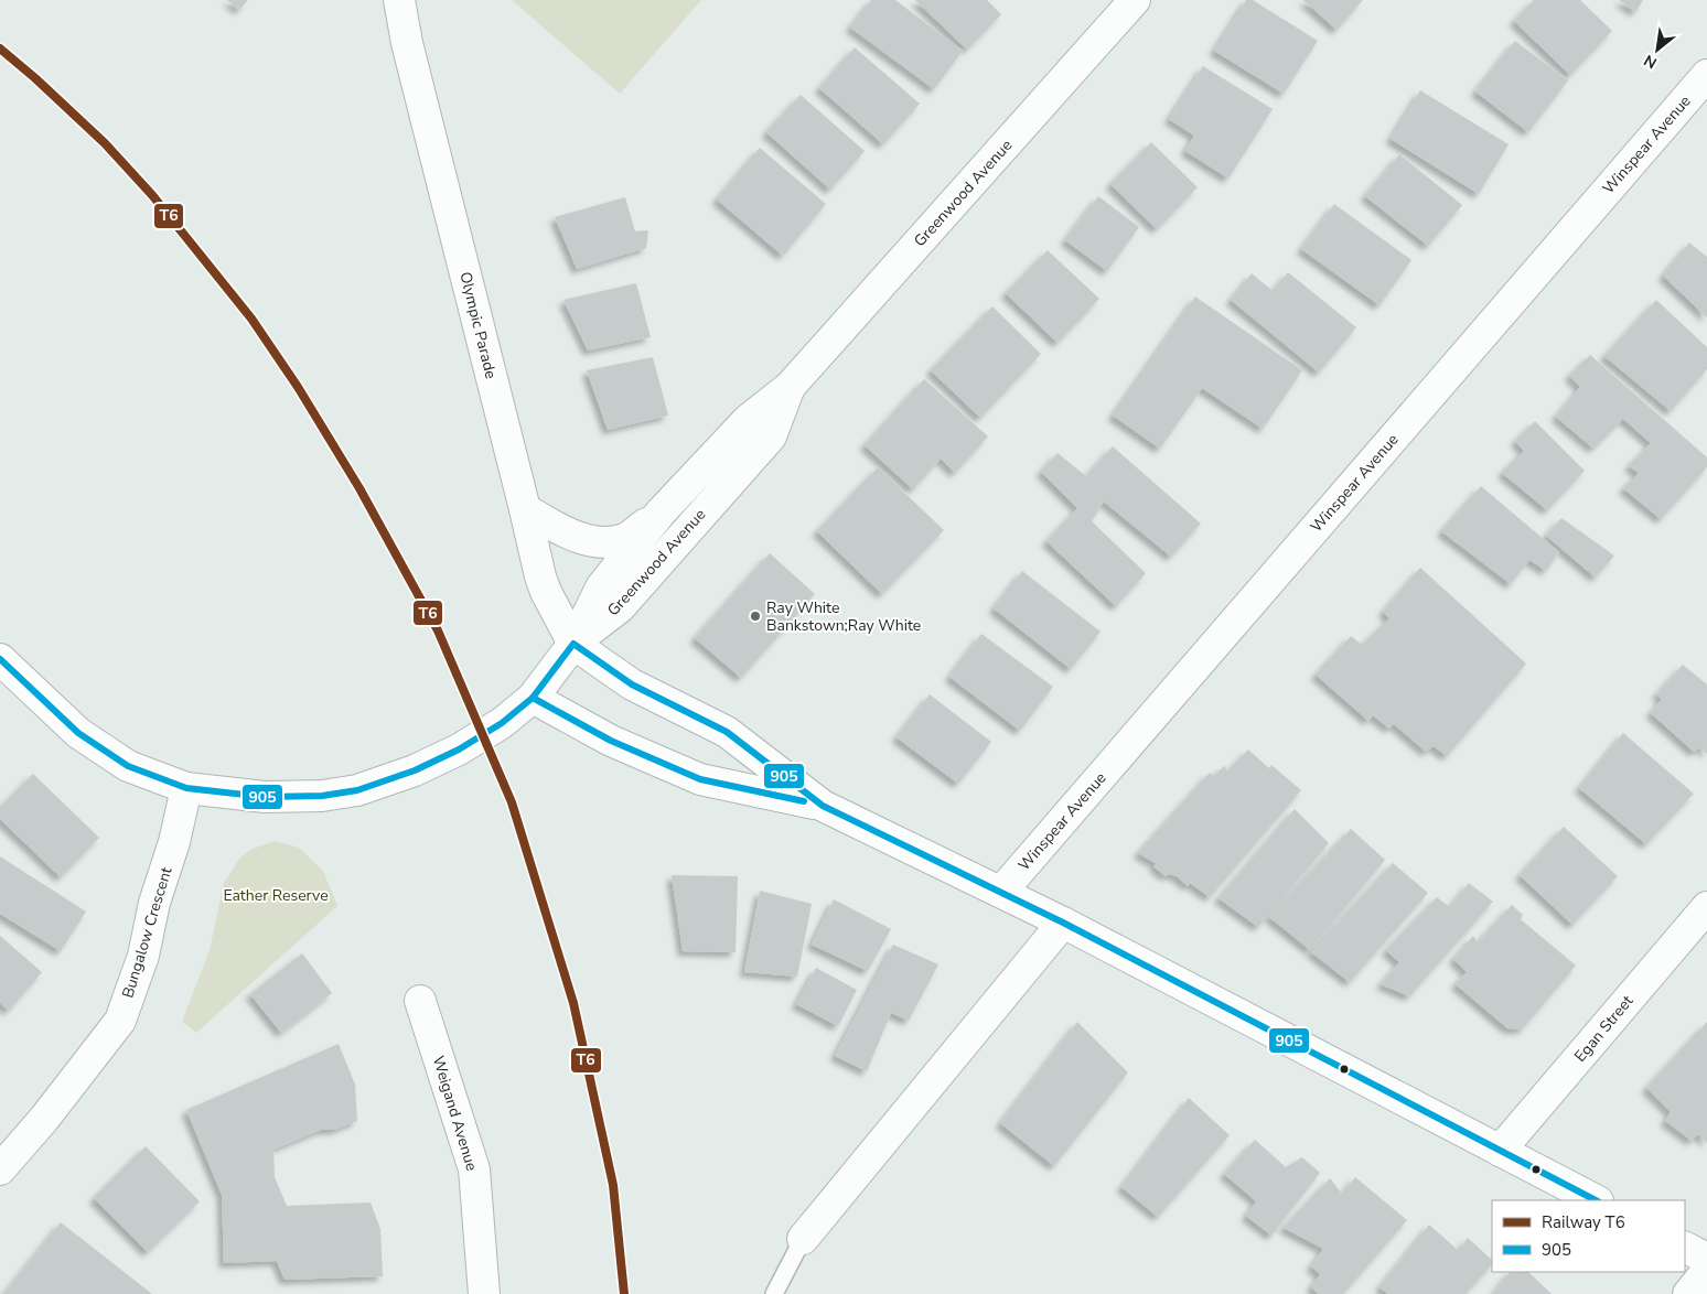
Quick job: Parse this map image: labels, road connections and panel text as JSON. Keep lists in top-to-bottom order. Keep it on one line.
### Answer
{"streets":{"main road":["Winspear Avenue","Greenwood Avenue","Olympic Parade","Bungalow Crescent","Egan Street","Weigand Avenue"]},"crossings":[["Greenwood Avenue","Olympic Parade"]],"parks":["Eather Reserve"],"places":["Ray White Bankstown;Ray White"],"lines":["rail line T6","transit line 905"],"legend":["Railway T6","905"],"north":"bottom left"}
